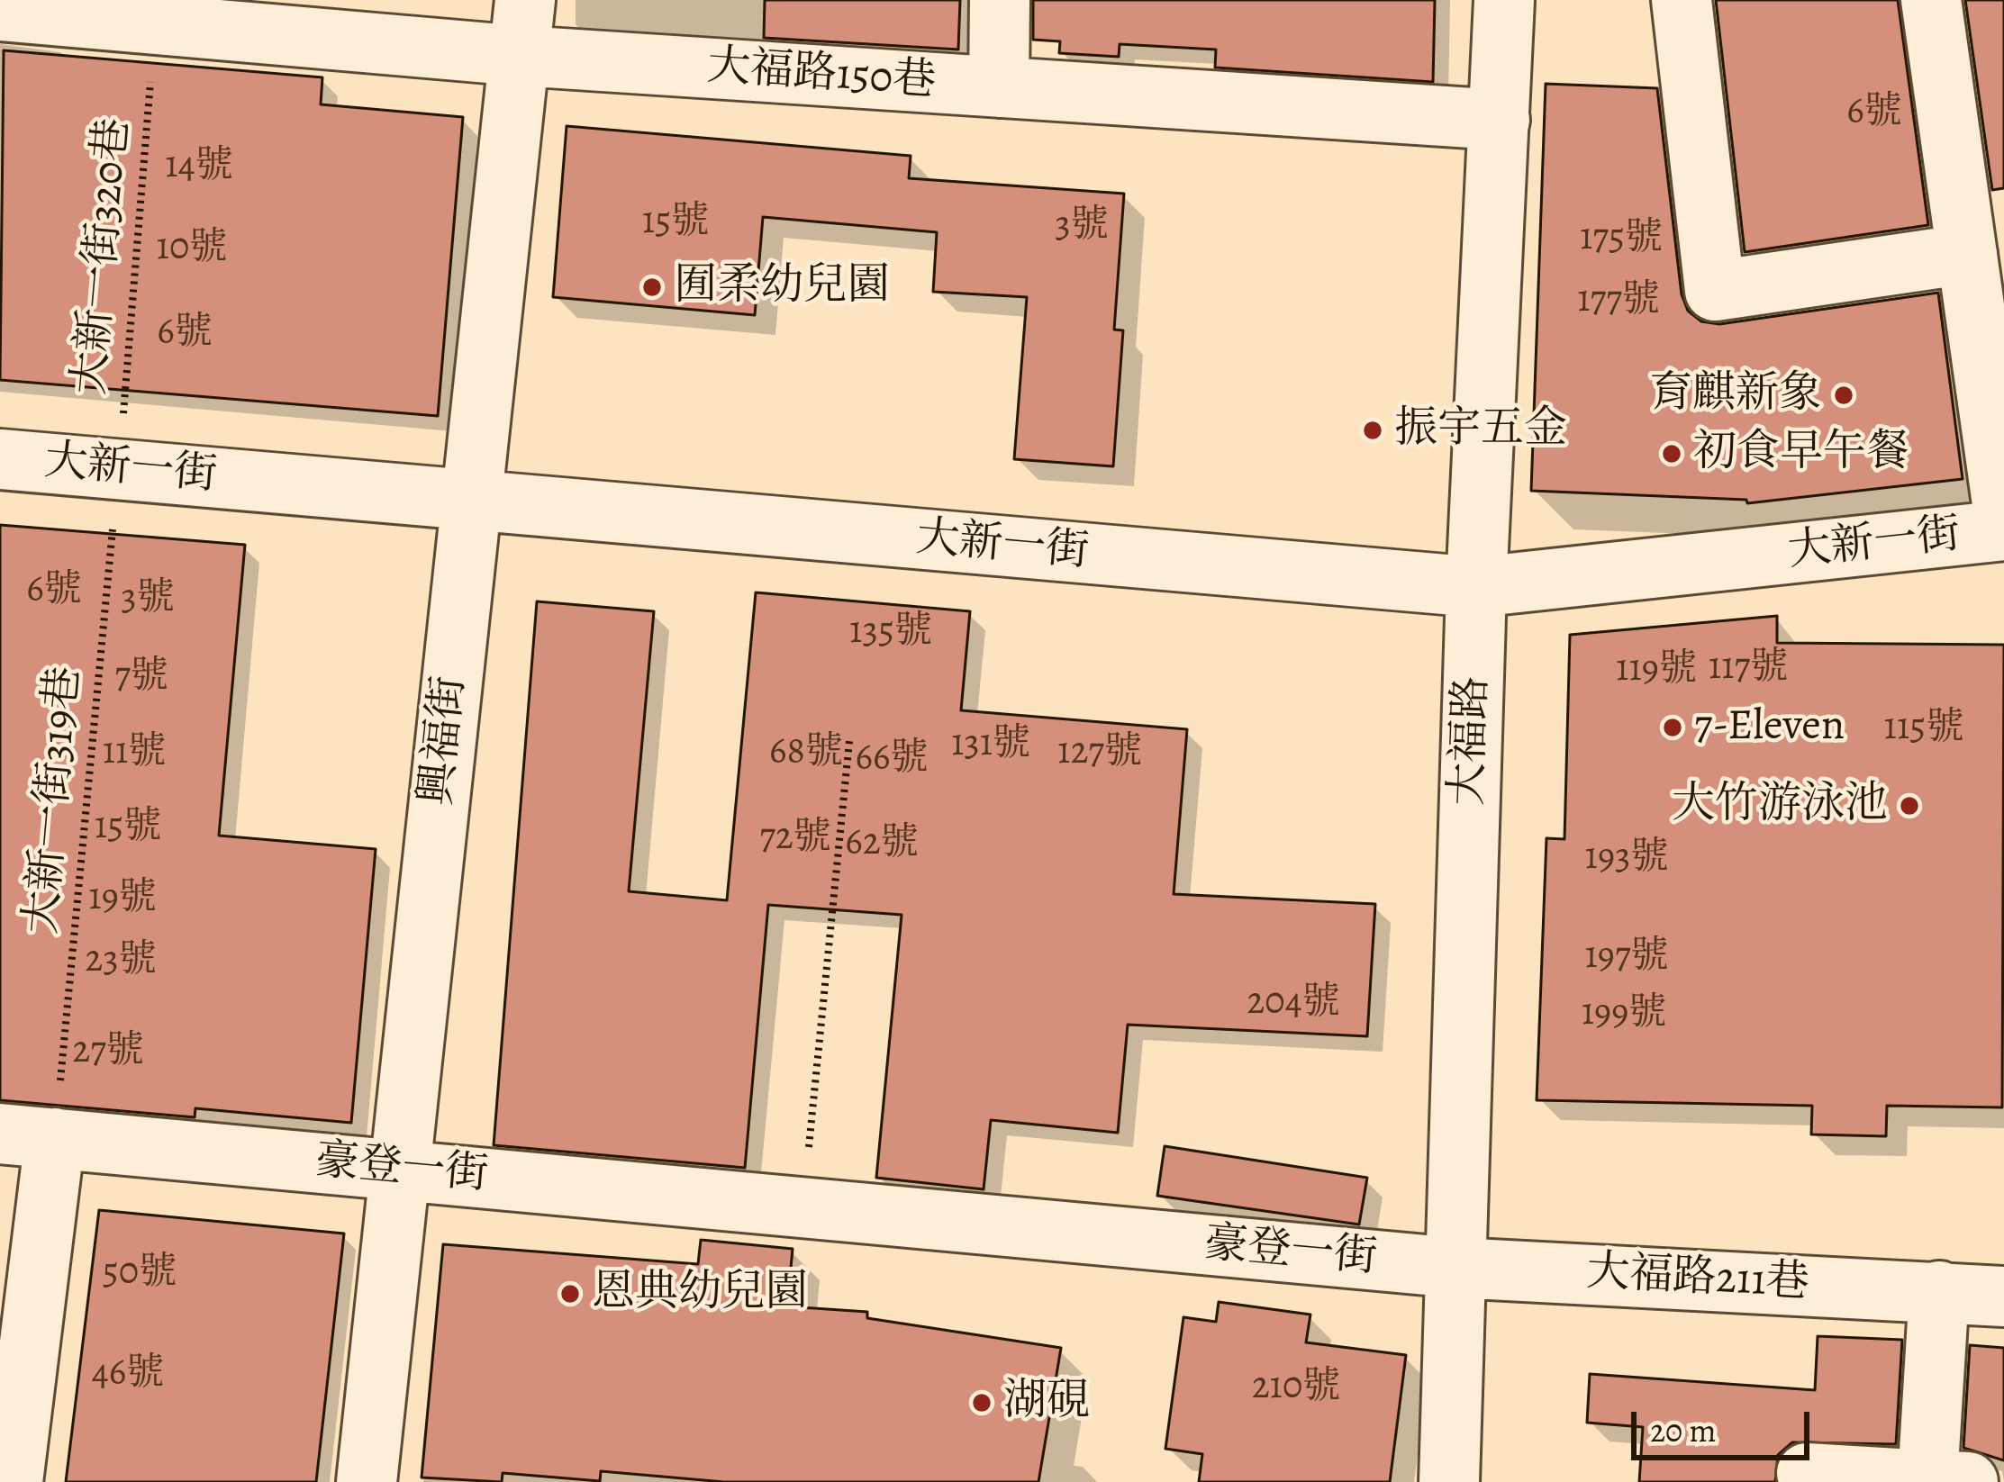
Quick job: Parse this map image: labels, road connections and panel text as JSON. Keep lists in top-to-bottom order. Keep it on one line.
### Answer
{"streets":{"street":["大福路150巷","大新一街","興福街","大福路","豪登一街","大福路211巷"],"path":["大新一街320巷","大新一街319巷"]},"crossings":[["大福路150巷","大新一街320巷"],["大福路150巷","興福街"],["大福路150巷","大福路"],["大新一街320巷","大新一街"],["大新一街320巷","大新一街319巷"],["大新一街","興福街"],["大新一街","大福路"],["大新一街","大新一街319巷"],["興福街","豪登一街"],["大福路","豪登一街"],["大福路","大福路211巷"],["大新一街319巷","豪登一街"],["豪登一街","大福路211巷"]],"places":["囿柔幼兒園","育麒新象","振宇五金","初食早午餐","7-Eleven","大竹游泳池","恩典幼兒園","湖硯"],"house_numbers":["6號","14號","15號","3號","175號","10號","177號","6號","6號","3號","135號","117號","119號","7號","115號","131號","11號","68號","127號","66號","15號","72號","62號","193號","19號","197號","23號","204號","199號","27號","50號","46號","210號"],"scale_bar":"20 m"}
